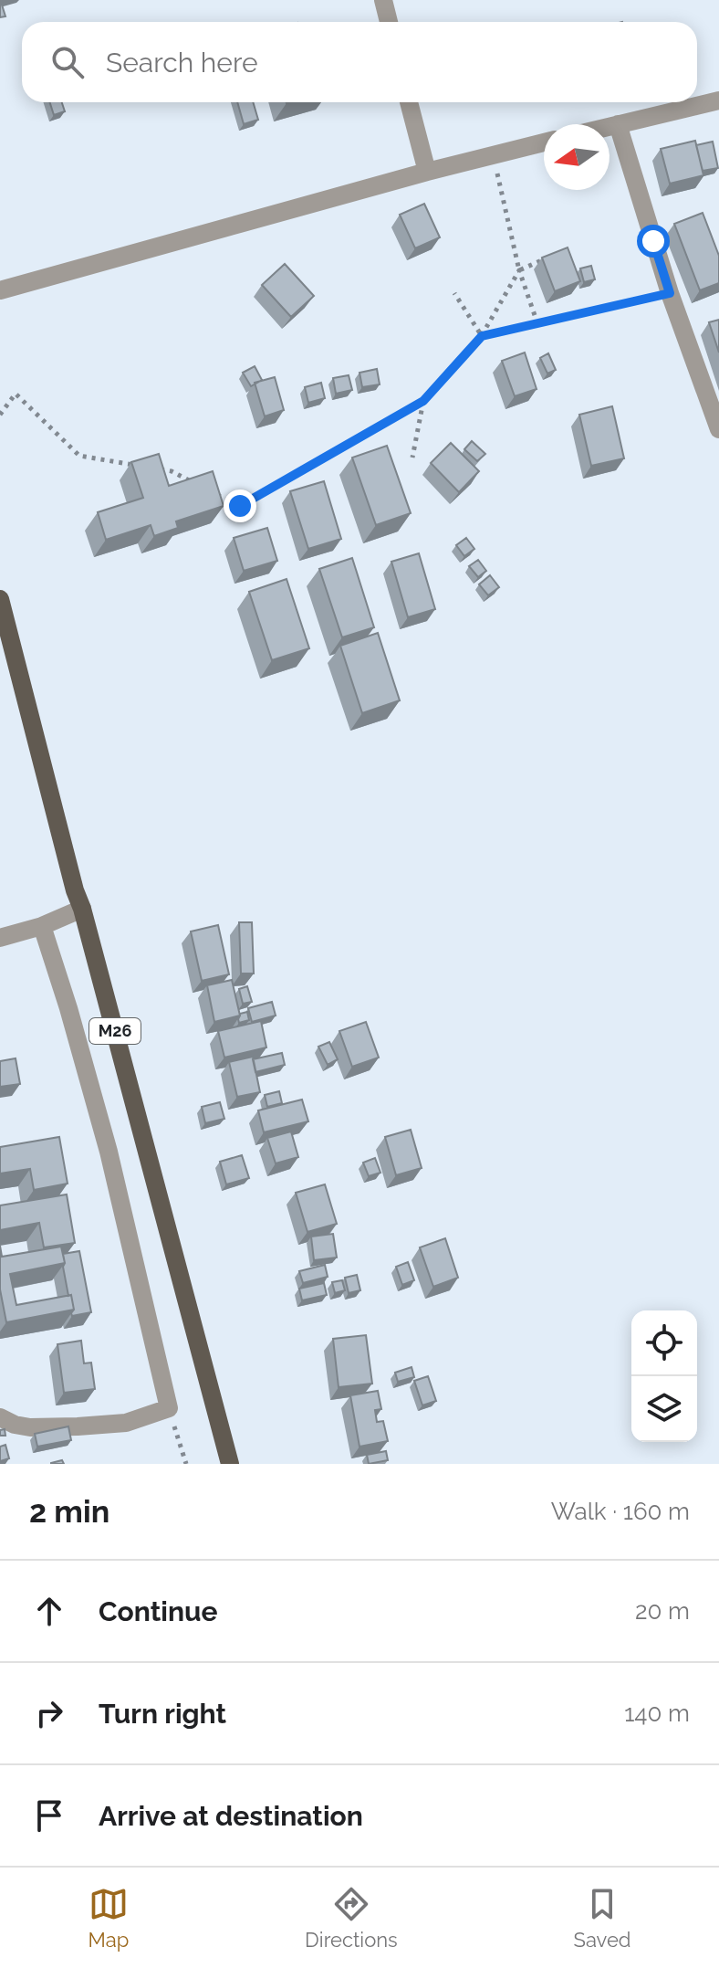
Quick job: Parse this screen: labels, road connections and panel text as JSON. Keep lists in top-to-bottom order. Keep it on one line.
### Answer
{"streets":{"main road":["M26"]},"north":"left","page":{"search":"Search here","heading":["2 min","Walk · 160 m"],"list":[["Continue","20 m"],["Turn right","140 m"],"Arrive at destination"],"nav":["Map","Directions","Saved"]}}
